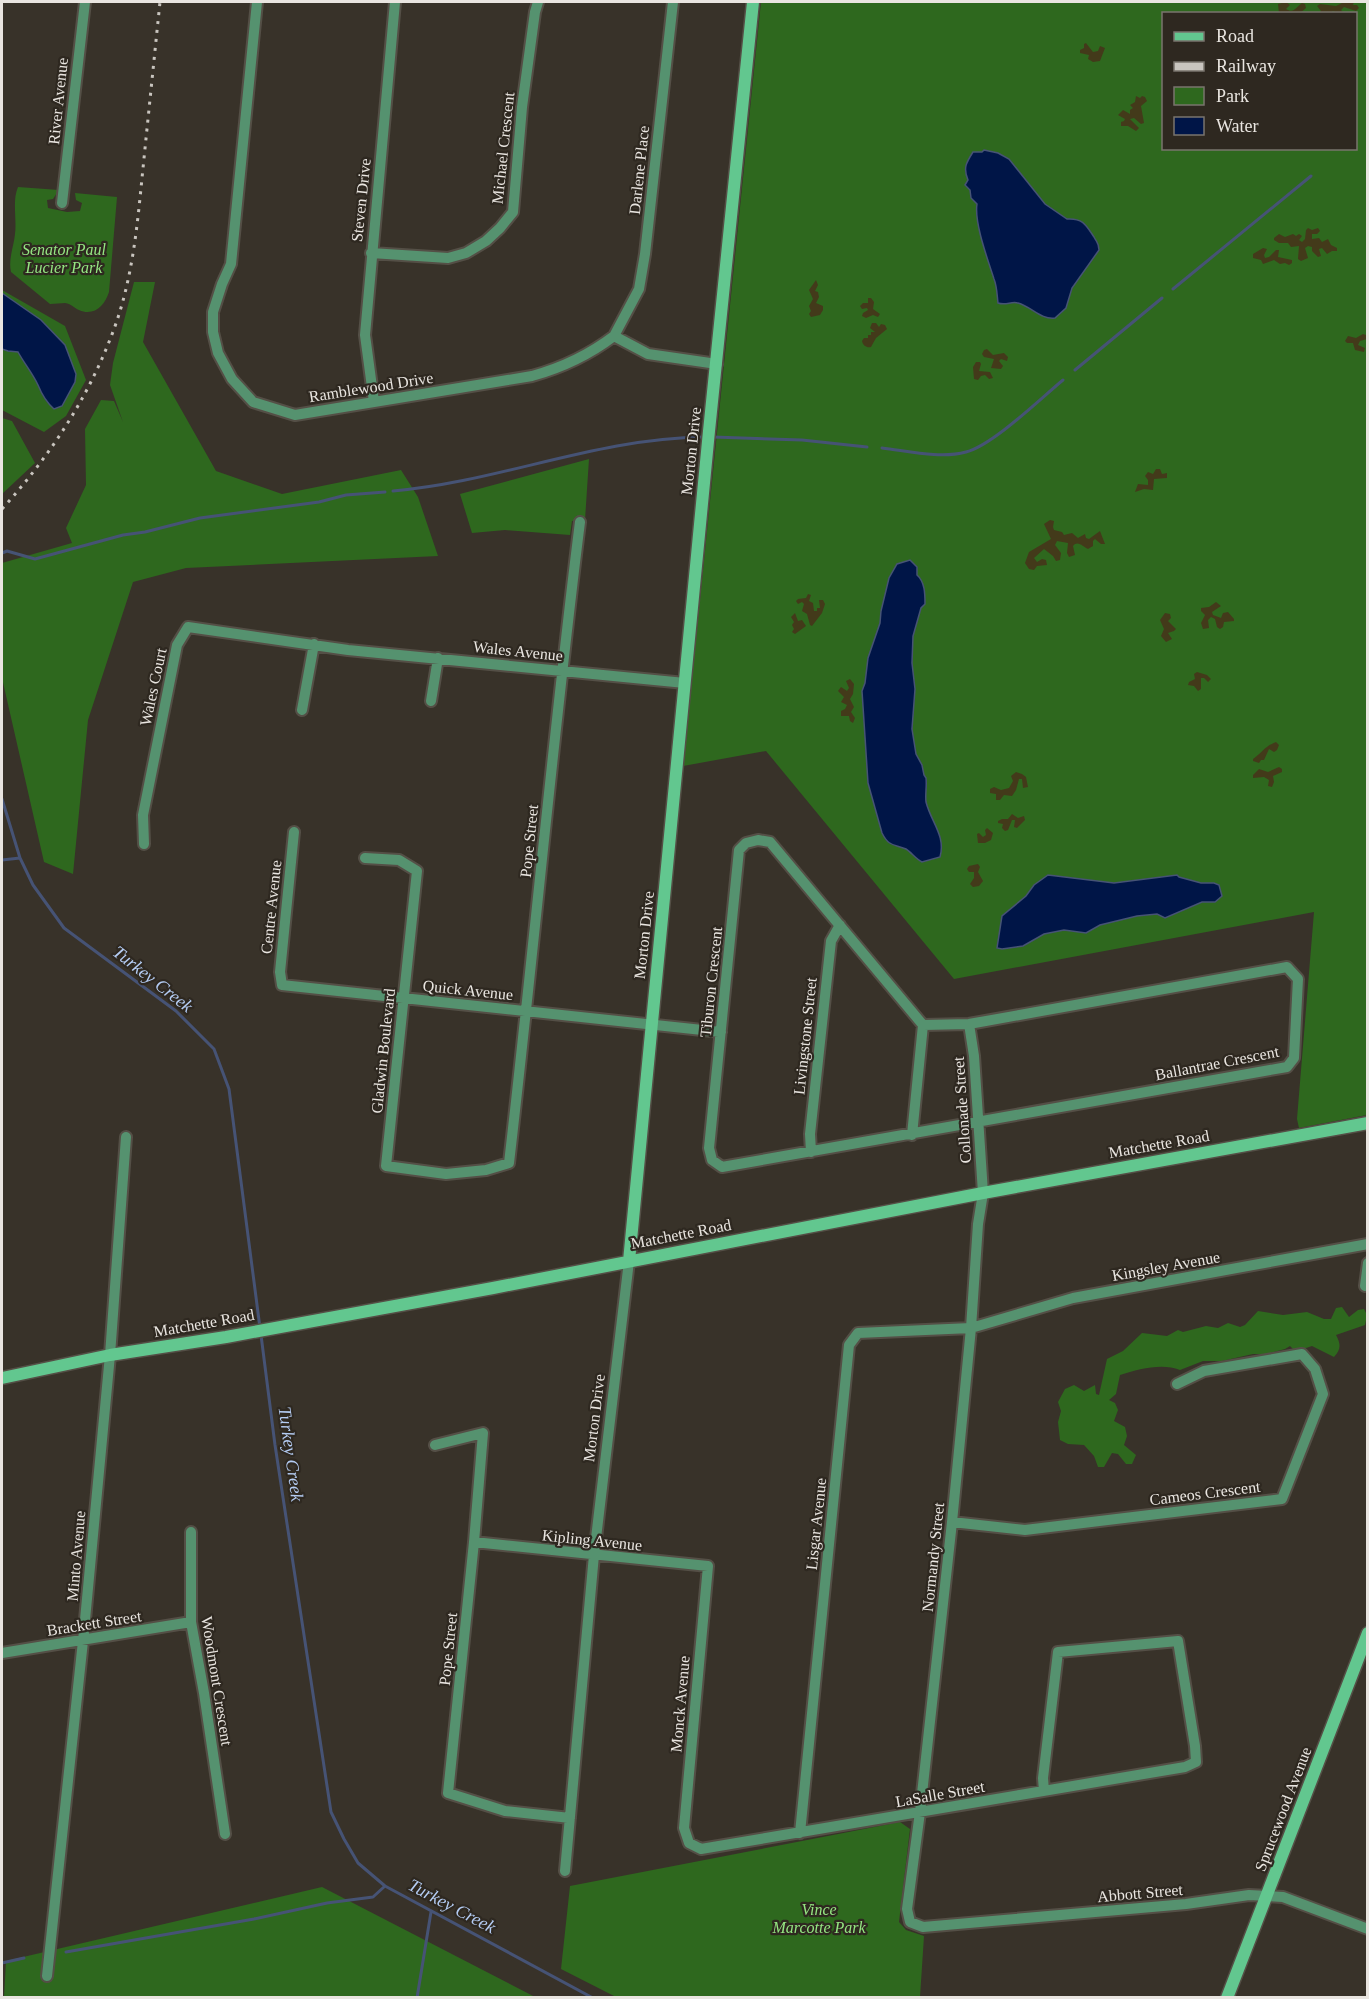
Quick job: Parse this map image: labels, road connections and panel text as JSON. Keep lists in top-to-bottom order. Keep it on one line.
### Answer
{"streets":{"street":["River Avenue","Michael Crescent","Darlene Place","Steven Drive","Ramblewood Drive","Morton Drive","Wales Avenue","Wales Court","Pope Street","Centre Avenue","Tiburon Crescent","Quick Avenue","Livingstone Street","Gladwin Boulevard","Ballantrae Crescent","Collonade Street","Matchette Road","Kingsley Avenue","Cameos Crescent","Lisgar Avenue","Kipling Avenue","Minto Avenue","Normandy Street","Brackett Street","Woodmont Crescent","Monck Avenue","LaSalle Street","Sprucewood Avenue","Abbott Street"]},"crossings":[["Michael Crescent","Steven Drive"],["Darlene Place","Ramblewood Drive"],["Steven Drive","Ramblewood Drive"],["Morton Drive","Wales Avenue"],["Morton Drive","Pope Street"],["Morton Drive","Quick Avenue"],["Morton Drive","Matchette Road"],["Morton Drive","Kipling Avenue"],["Wales Avenue","Wales Court"],["Wales Avenue","Pope Street"],["Pope Street","Quick Avenue"],["Pope Street","Gladwin Boulevard"],["Pope Street","Kipling Avenue"],["Centre Avenue","Quick Avenue"],["Tiburon Crescent","Quick Avenue"],["Tiburon Crescent","Livingstone Street"],["Tiburon Crescent","Ballantrae Crescent"],["Tiburon Crescent","Collonade Street"],["Quick Avenue","Gladwin Boulevard"],["Ballantrae Crescent","Collonade Street"],["Collonade Street","Matchette Road"],["Collonade Street","Normandy Street"],["Matchette Road","Minto Avenue"],["Matchette Road","Normandy Street"],["Kingsley Avenue","Lisgar Avenue"],["Kingsley Avenue","Normandy Street"],["Cameos Crescent","Normandy Street"],["Lisgar Avenue","Normandy Street"],["Lisgar Avenue","LaSalle Street"],["Kipling Avenue","Monck Avenue"],["Minto Avenue","Brackett Street"],["Normandy Street","LaSalle Street"],["Normandy Street","Abbott Street"],["Brackett Street","Woodmont Crescent"],["Monck Avenue","LaSalle Street"],["Sprucewood Avenue","Abbott Street"]],"water":["Turkey Creek"],"parks":["Senator Paul Lucier Park","Vince Marcotte Park"],"legend":["Road","Railway","Park","Water"]}
